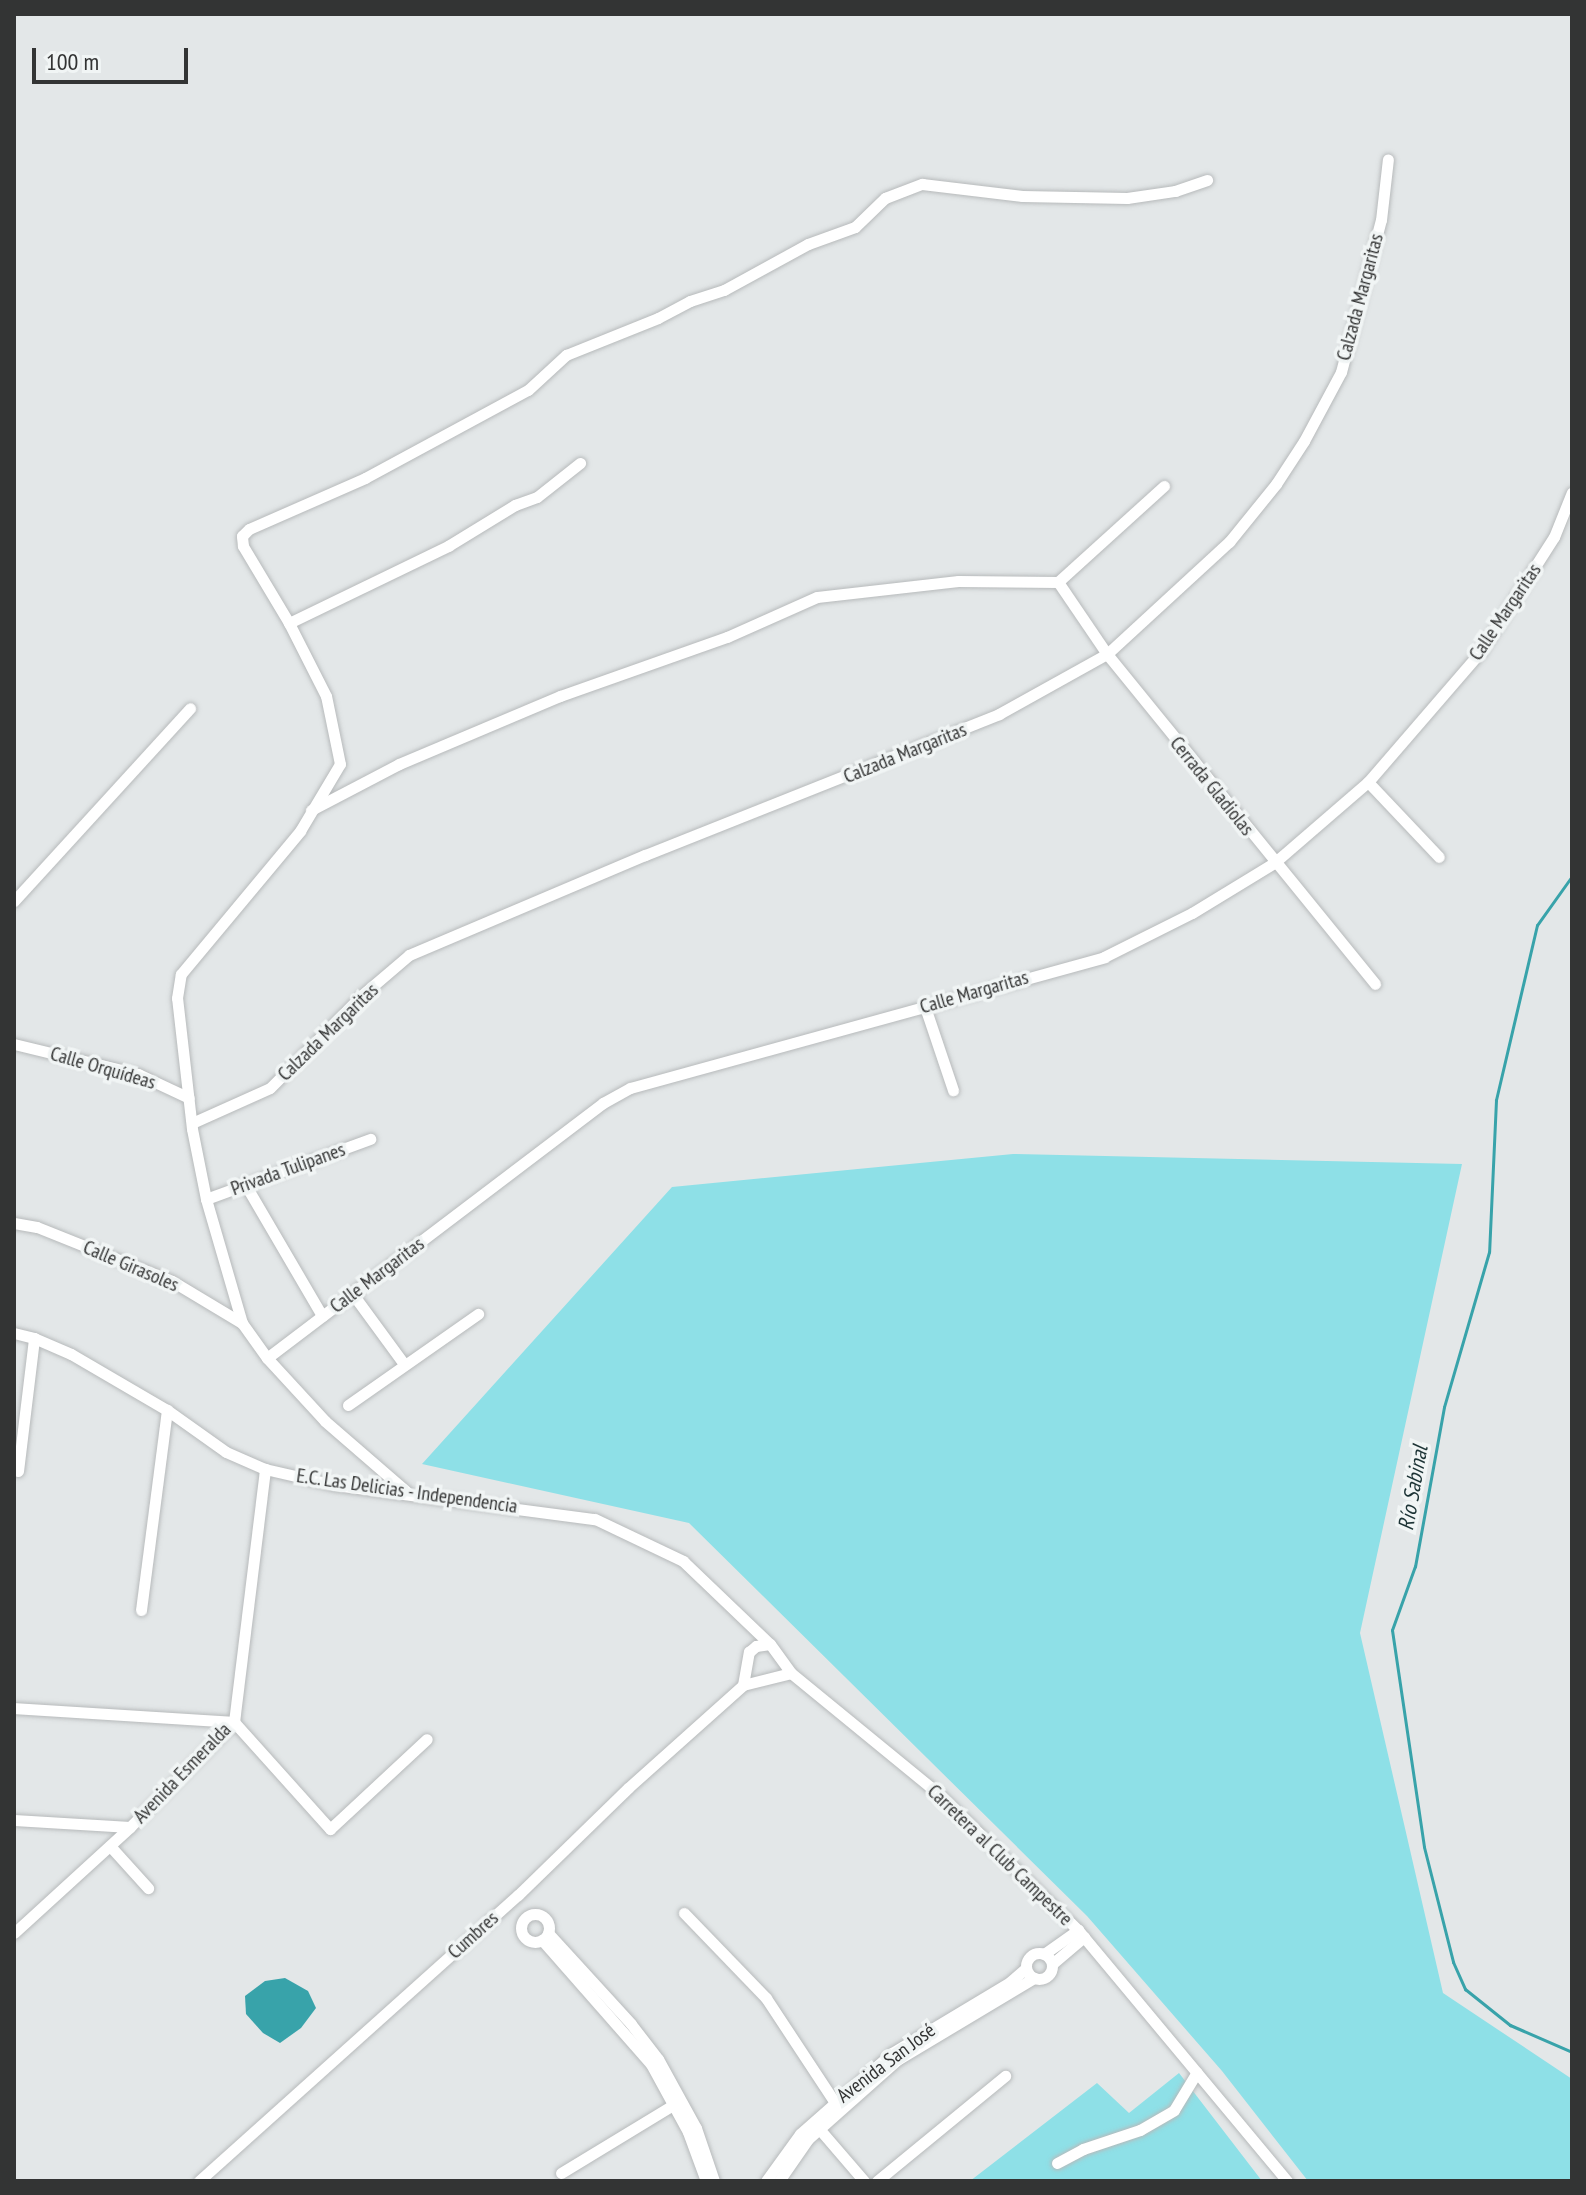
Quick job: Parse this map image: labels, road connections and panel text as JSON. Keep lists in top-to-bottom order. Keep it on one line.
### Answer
{"streets":{"street":["Calzada Margaritas","Calle Margaritas","Cerrada Gladiolas","Calle Orquídeas","Privada Tulipanes","Calle Girasoles","E.C. Las Delicias - Independencia","Avenida Esmeralda","Carretera al Club Campestre","Cumbres","Avenida San José"]},"crossings":[["Calzada Margaritas","Cerrada Gladiolas"],["Calle Margaritas","Cerrada Gladiolas"],["E.C. Las Delicias - Independencia","Avenida Esmeralda"],["E.C. Las Delicias - Independencia","Carretera al Club Campestre"],["Carretera al Club Campestre","Cumbres"]],"water":["Río Sabinal"],"scale_bar":"100 m"}
